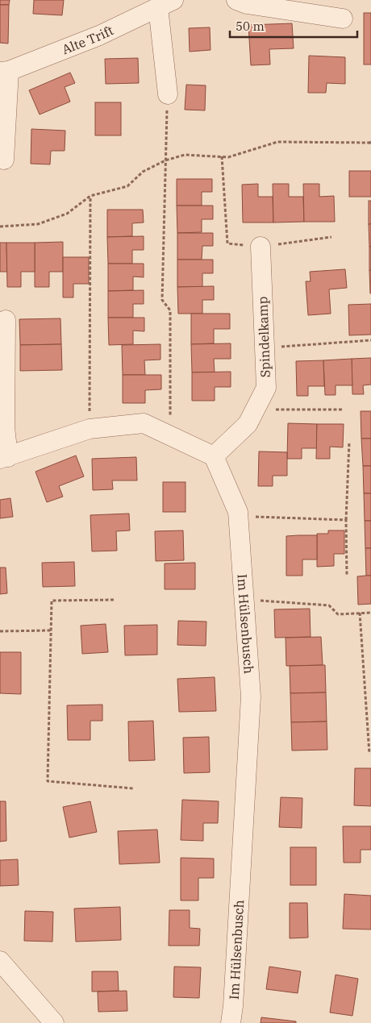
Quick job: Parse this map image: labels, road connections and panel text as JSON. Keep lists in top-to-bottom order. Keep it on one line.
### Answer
{"streets":{"street":["Alte Trift","Spindelkamp","Im Hülsenbusch"]},"crossings":[["Spindelkamp","Im Hülsenbusch"]],"scale_bar":"50 m"}
